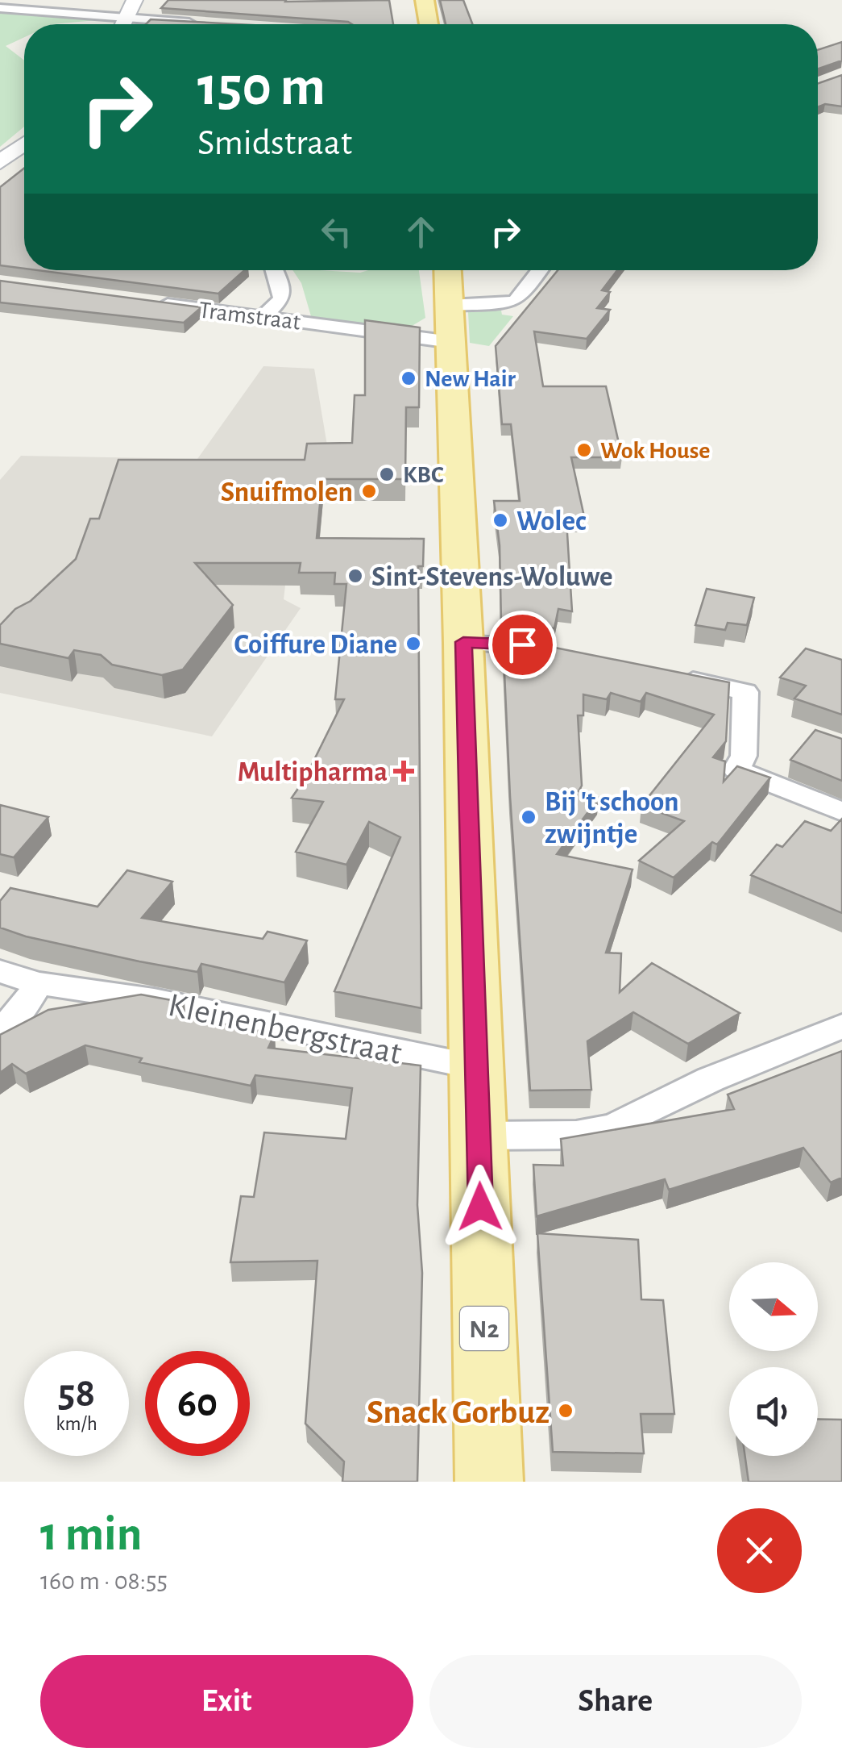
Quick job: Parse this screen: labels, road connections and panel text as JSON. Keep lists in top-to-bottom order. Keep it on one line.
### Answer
{"streets":{"main road":["N2"],"street":["Tramstraat","Kleinenbergstraat"]},"crossings":[["Tramstraat","N2"],["Kleinenbergstraat","N2"]],"places":{"other":["New Hair","Wok House","KBC","Snuifmolen","Wolec","Sint-Stevens-Woluwe","Coiffure Diane","Bij 't schoon zwijntje","Snack Gorbuz"],"health":["Multipharma"]},"north":"right","page":{"turn":["150 m","Smidstraat"],"speed":"58 km/h","limit":"60","heading":["1 min","160 m · 08:55"],"buttons":["Exit","Share"]}}
